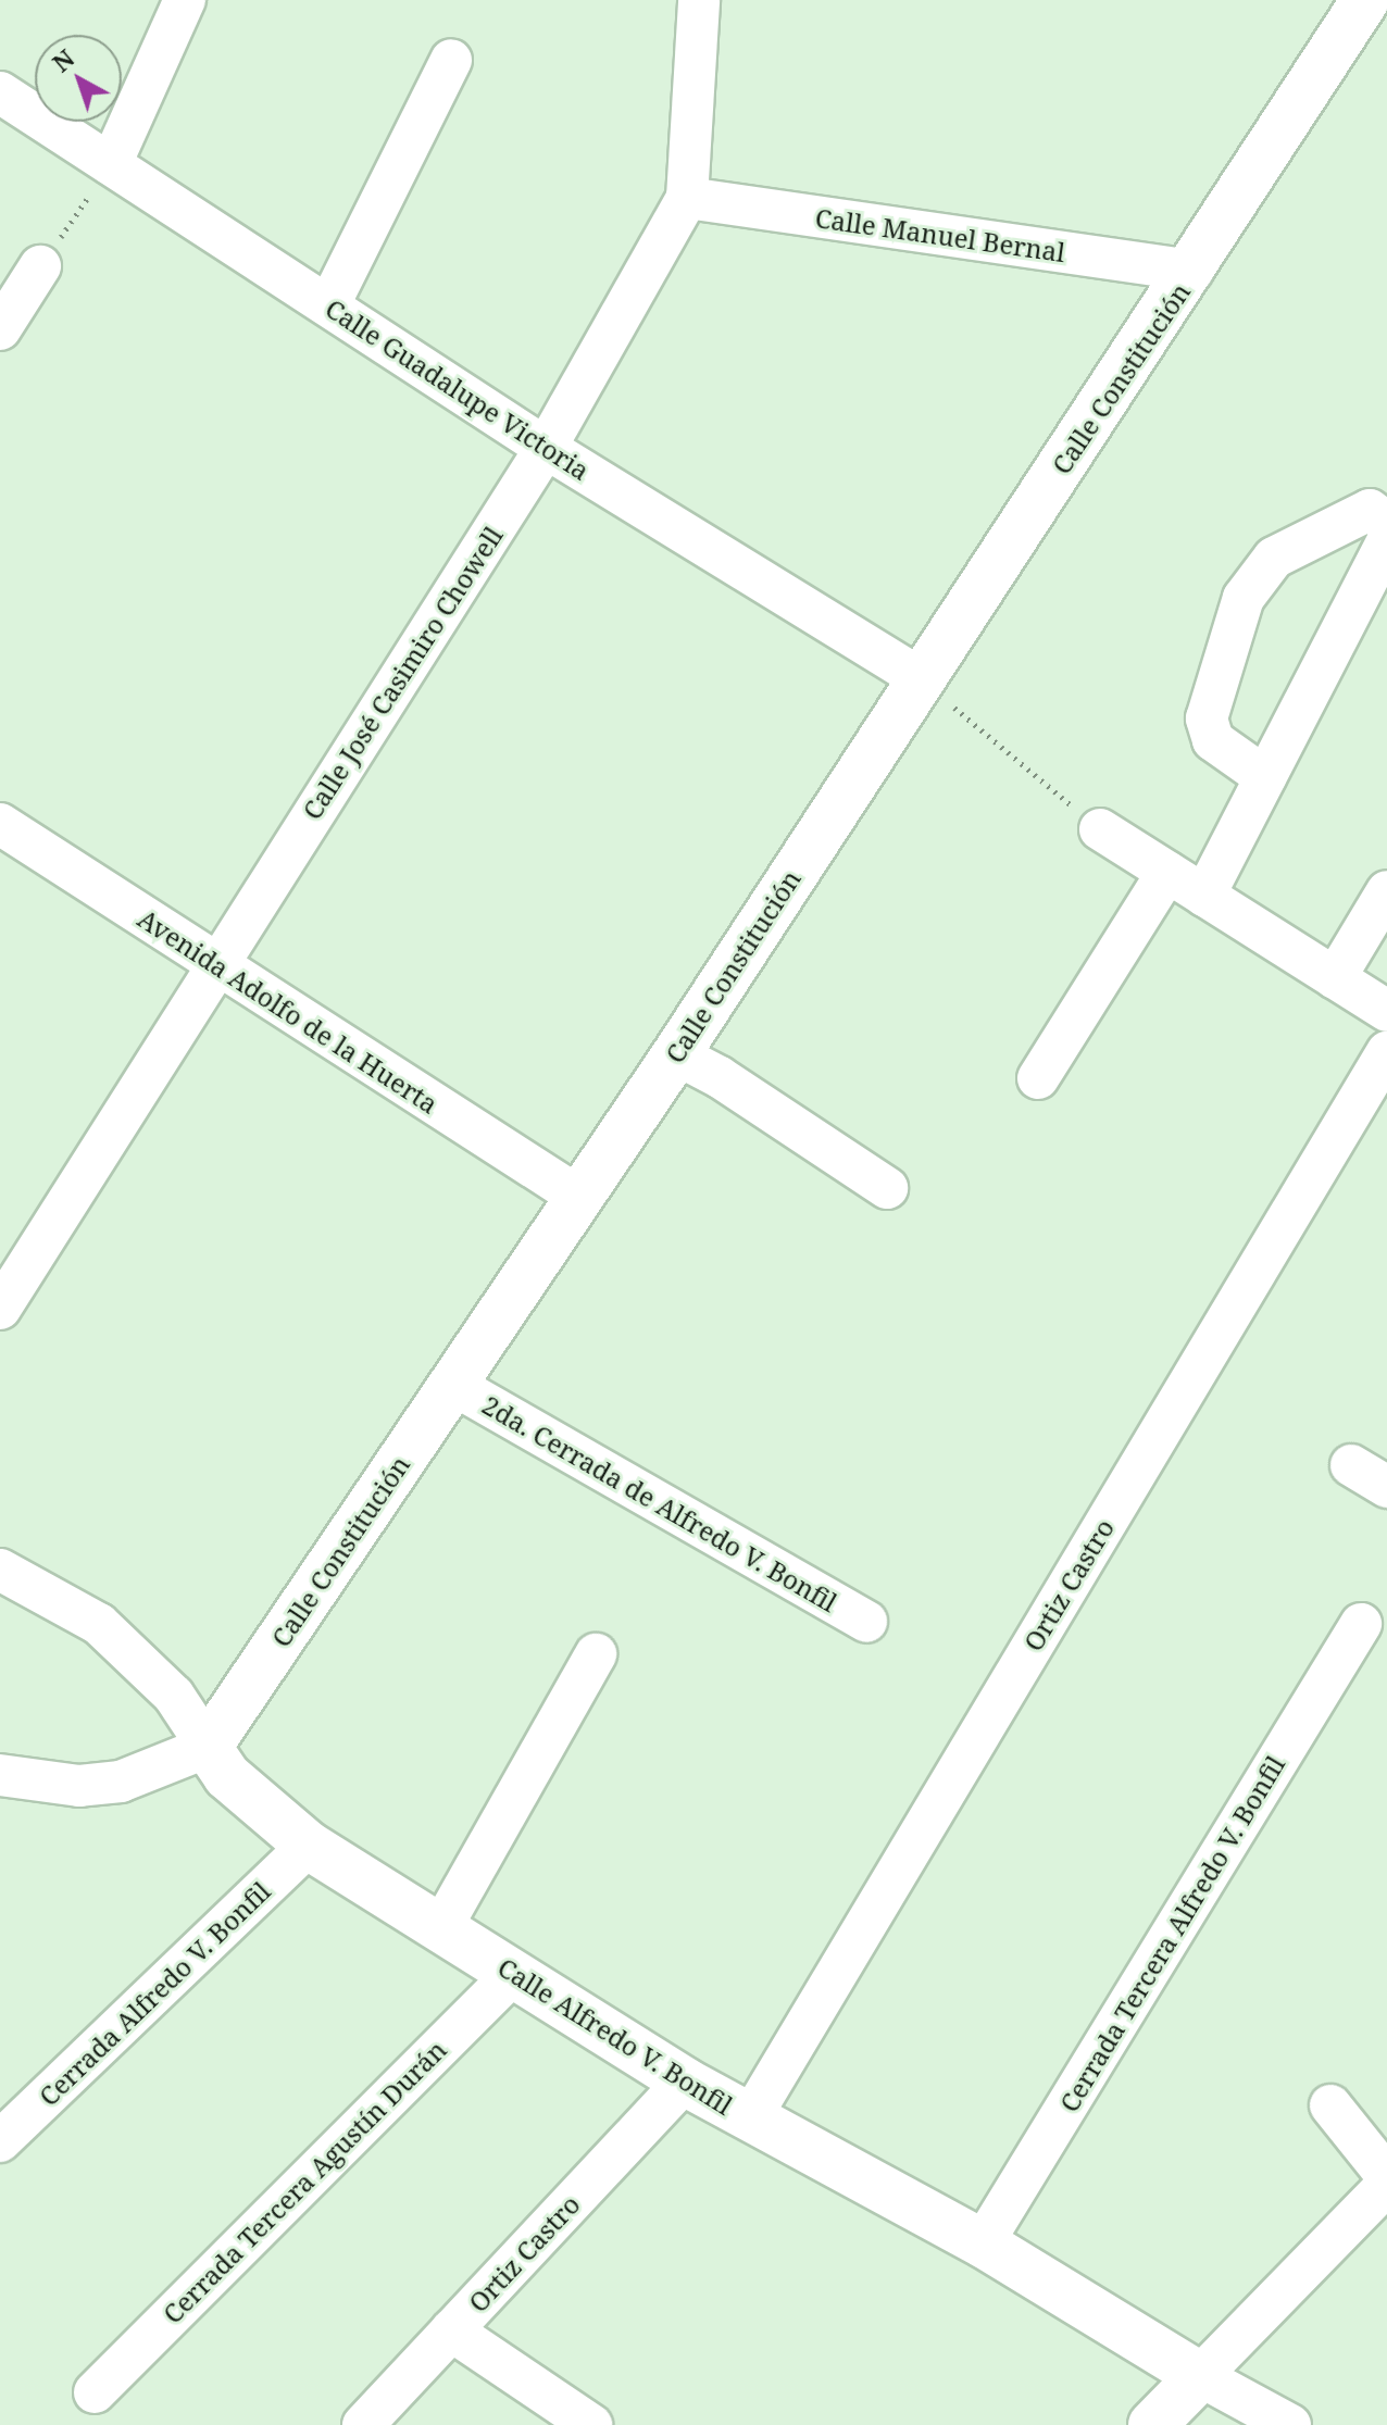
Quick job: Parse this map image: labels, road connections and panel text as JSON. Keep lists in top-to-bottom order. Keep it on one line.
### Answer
{"streets":{"street":["Calle Manuel Bernal","Calle Constitución","Calle Guadalupe Victoria","Calle José Casimiro Chowell","Avenida Adolfo de la Huerta","2da. Cerrada de Alfredo V. Bonfil","Ortiz Castro","Cerrada Tercera Alfredo V. Bonfil","Cerrada Alfredo V. Bonfil","Calle Alfredo V. Bonfil","Cerrada Tercera Agustín Durán"]},"crossings":[["Calle Manuel Bernal","Calle Constitución"],["Calle Manuel Bernal","Calle José Casimiro Chowell"],["Calle Constitución","Calle Guadalupe Victoria"],["Calle Constitución","Avenida Adolfo de la Huerta"],["Calle Constitución","2da. Cerrada de Alfredo V. Bonfil"],["Calle Constitución","Calle Alfredo V. Bonfil"],["Calle Guadalupe Victoria","Calle José Casimiro Chowell"],["Calle José Casimiro Chowell","Avenida Adolfo de la Huerta"],["Ortiz Castro","Calle Alfredo V. Bonfil"],["Cerrada Tercera Alfredo V. Bonfil","Calle Alfredo V. Bonfil"],["Cerrada Alfredo V. Bonfil","Calle Alfredo V. Bonfil"],["Calle Alfredo V. Bonfil","Cerrada Tercera Agustín Durán"]],"north":"top left"}
